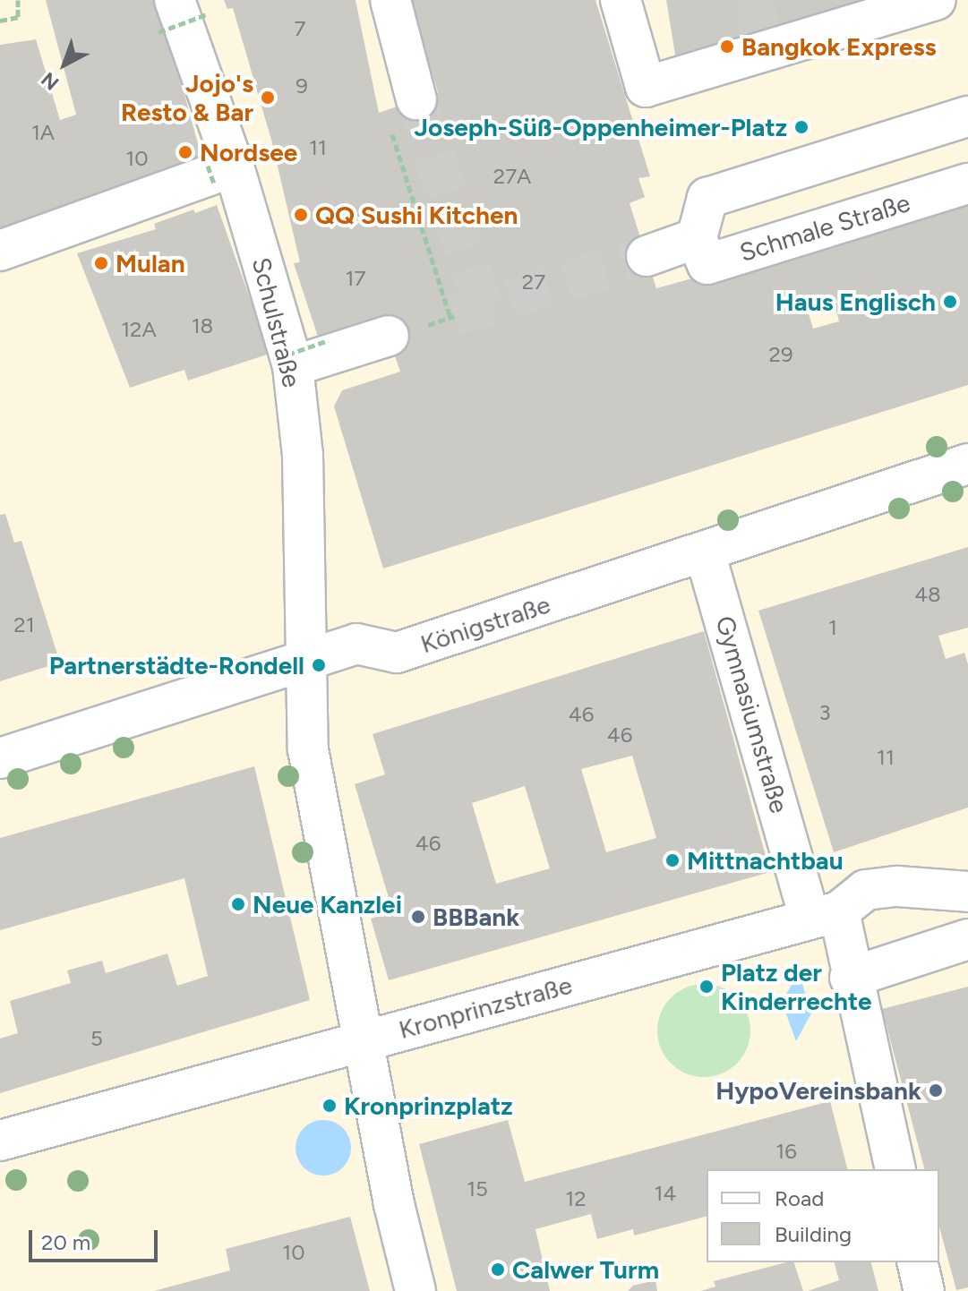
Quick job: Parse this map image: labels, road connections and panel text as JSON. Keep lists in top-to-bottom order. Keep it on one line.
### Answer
{"streets":{"street":["Schmale Straße","Schulstraße","Königstraße","Gymnasiumstraße","Kronprinzstraße"]},"crossings":[["Schulstraße","Königstraße"],["Schulstraße","Kronprinzstraße"],["Königstraße","Gymnasiumstraße"],["Gymnasiumstraße","Kronprinzstraße"]],"places":["Bangkok Express","Jojo's Resto & Bar","Joseph-Süß-Oppenheimer-Platz","Nordsee","QQ Sushi Kitchen","Mulan","Haus Englisch","Partnerstädte-Rondell","Mittnachtbau","Neue Kanzlei","BBBank","Platz der Kinderrechte","HypoVereinsbank","Kronprinzplatz","Calwer Turm"],"house_numbers":["7","9","1A","11","10","27A","17","27","18","12A","29","48","21","1","3","46","46","11","46","5","16","15","14","12","10"],"legend":["Road","Building"],"scale_bar":"20 m","north":"bottom left"}
